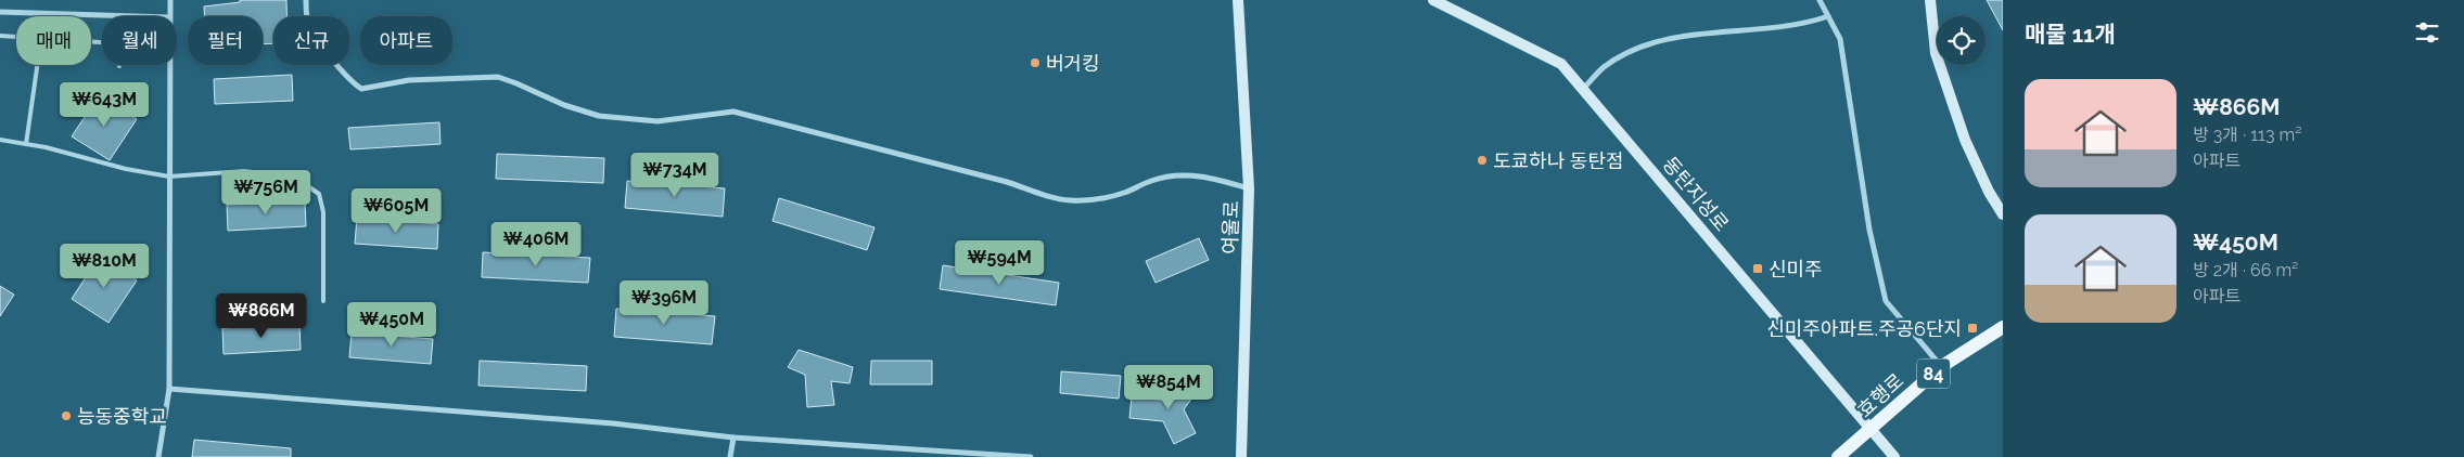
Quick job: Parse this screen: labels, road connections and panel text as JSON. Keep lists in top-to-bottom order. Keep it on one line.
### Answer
{"streets":{"main road":["84","효행로"],"street":["동탄지성로","여울로"]},"crossings":[["동탄지성로","효행로"]],"places":{"other":["버거킹","도쿄하나 동탄점","능동중학교"],"transit":["신미주","신미주아파트.주공6단지"]},"page":{"heading":"매물 11개","chip":["매매","월세","필터","신규","아파트"],"list":[{"name":"₩866M","note":"방 3개 · 113 m² · 아파트"},{"name":"₩450M","note":"방 2개 · 66 m² · 아파트"}],"price":["₩643M","₩734M","₩756M","₩605M","₩406M","₩594M","₩810M","₩396M","₩866M","₩450M","₩854M"]}}
